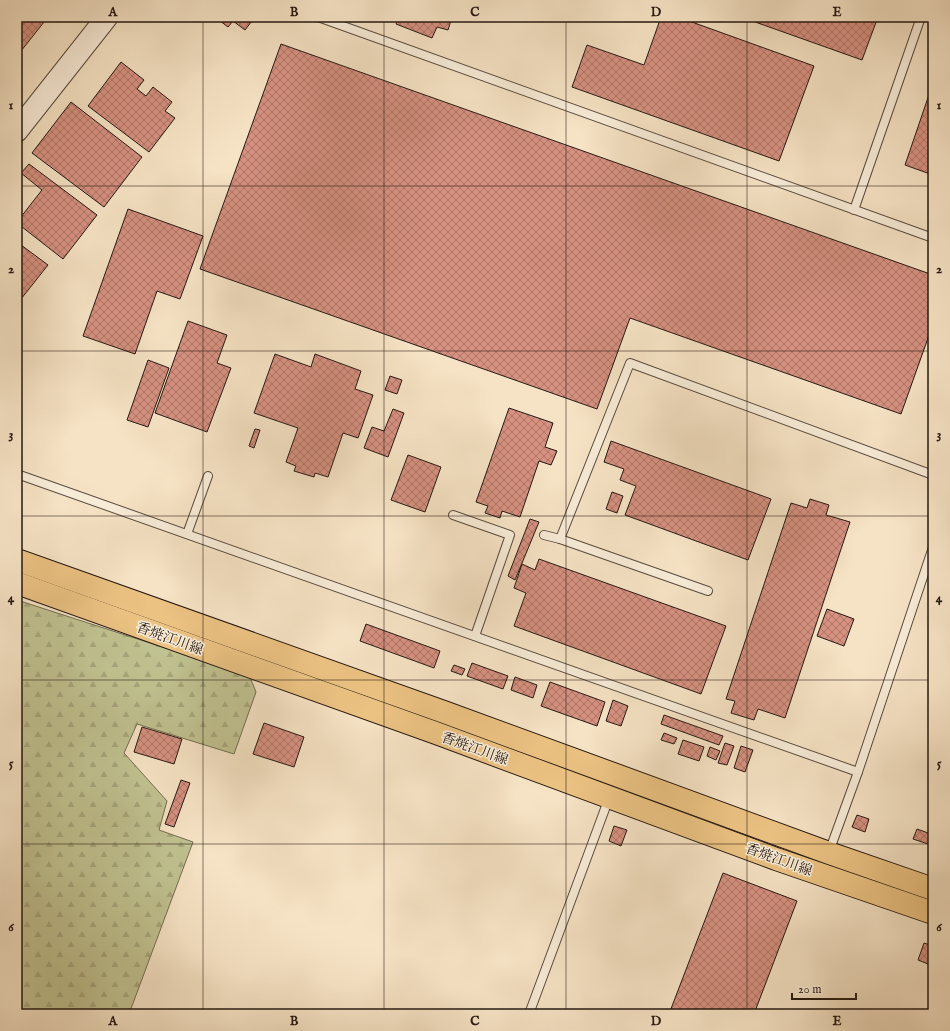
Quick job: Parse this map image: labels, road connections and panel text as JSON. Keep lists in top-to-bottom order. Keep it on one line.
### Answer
{"streets":{"main road":["香焼江川線"]},"scale_bar":"20 m","grid":{"columns":["A","B","C","D","E"],"rows":["1","2","3","4","5","6"]}}
